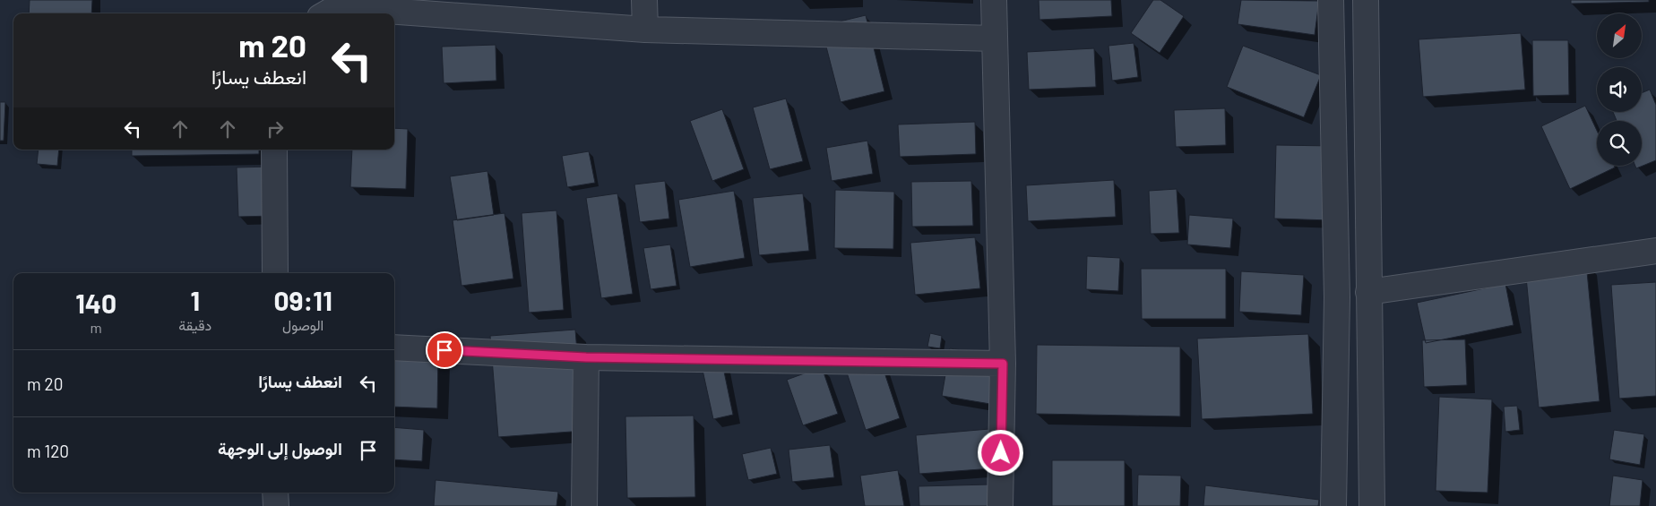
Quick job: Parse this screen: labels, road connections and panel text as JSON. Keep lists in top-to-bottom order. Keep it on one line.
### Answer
{"north":"top right","page":{"turn":["20 m","انعطف يسارًا"],"eta":["09:11","الوصول","1","دقيقة","140","m"],"list":[{"name":"انعطف يسارًا","value":"20 m"},{"name":"الوصول إلى الوجهة","value":"120 m"}]}}
